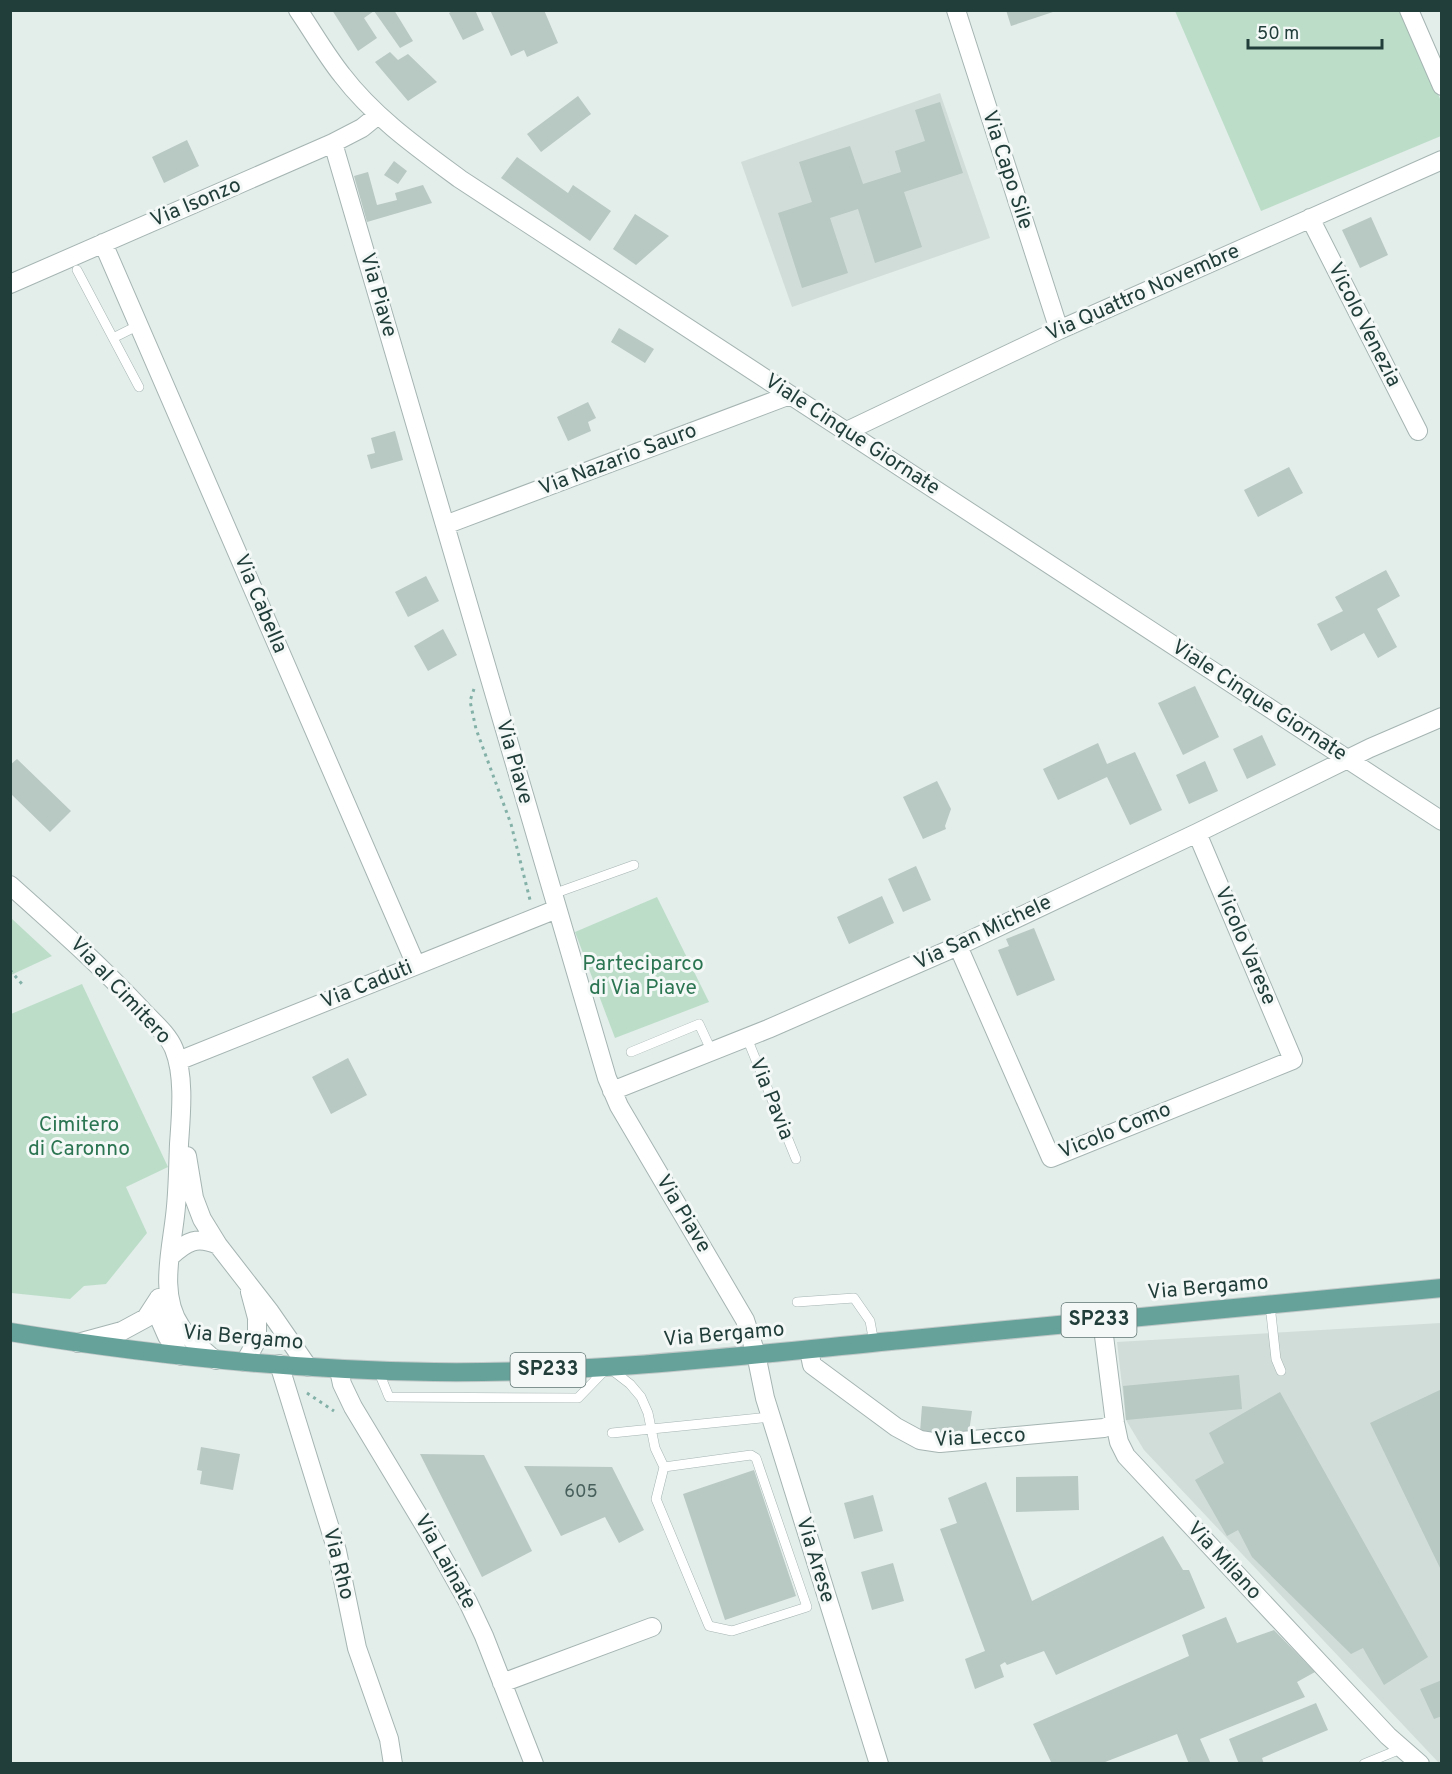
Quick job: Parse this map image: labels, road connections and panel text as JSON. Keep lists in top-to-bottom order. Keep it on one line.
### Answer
{"streets":{"main road":["Via Bergamo","SP233"],"street":["Via Capo Sile","Via Isonzo","Via Quattro Novembre","Via Piave","Vicolo Venezia","Viale Cinque Giornate","Via Nazario Sauro","Via Cabella","Via San Michele","Vicolo Varese","Via Caduti","Via al Cimitero","Vicolo Como","Via Lecco","Via Arese","Via Milano","Via Lainate","Via Rho"],"lane":["Via Pavia"]},"crossings":[["Via Capo Sile","Via Quattro Novembre"],["Via Isonzo","Via Piave"],["Via Isonzo","Viale Cinque Giornate"],["Via Isonzo","Via Cabella"],["Via Quattro Novembre","Vicolo Venezia"],["Via Quattro Novembre","Viale Cinque Giornate"],["Via Piave","Via Nazario Sauro"],["Via Piave","Via San Michele"],["Via Piave","Via Caduti"],["Via Piave","Via Bergamo"],["Via Piave","Via Arese"],["Viale Cinque Giornate","Via Nazario Sauro"],["Viale Cinque Giornate","Via San Michele"],["Via Cabella","Via Caduti"],["Via San Michele","Vicolo Varese"],["Via San Michele","Via Pavia"],["Via San Michele","Vicolo Como"],["Vicolo Varese","Vicolo Como"],["Via Caduti","Via al Cimitero"],["Via Bergamo","Via Lecco"],["Via Bergamo","Via Arese"],["Via Bergamo","Via Milano"],["Via Bergamo","Via Lainate"],["Via Bergamo","Via Rho"],["Via Lecco","Via Milano"]],"parks":["Parteciparco di Via Piave","Cimitero di Caronno"],"house_numbers":["605"],"scale_bar":"50 m"}
